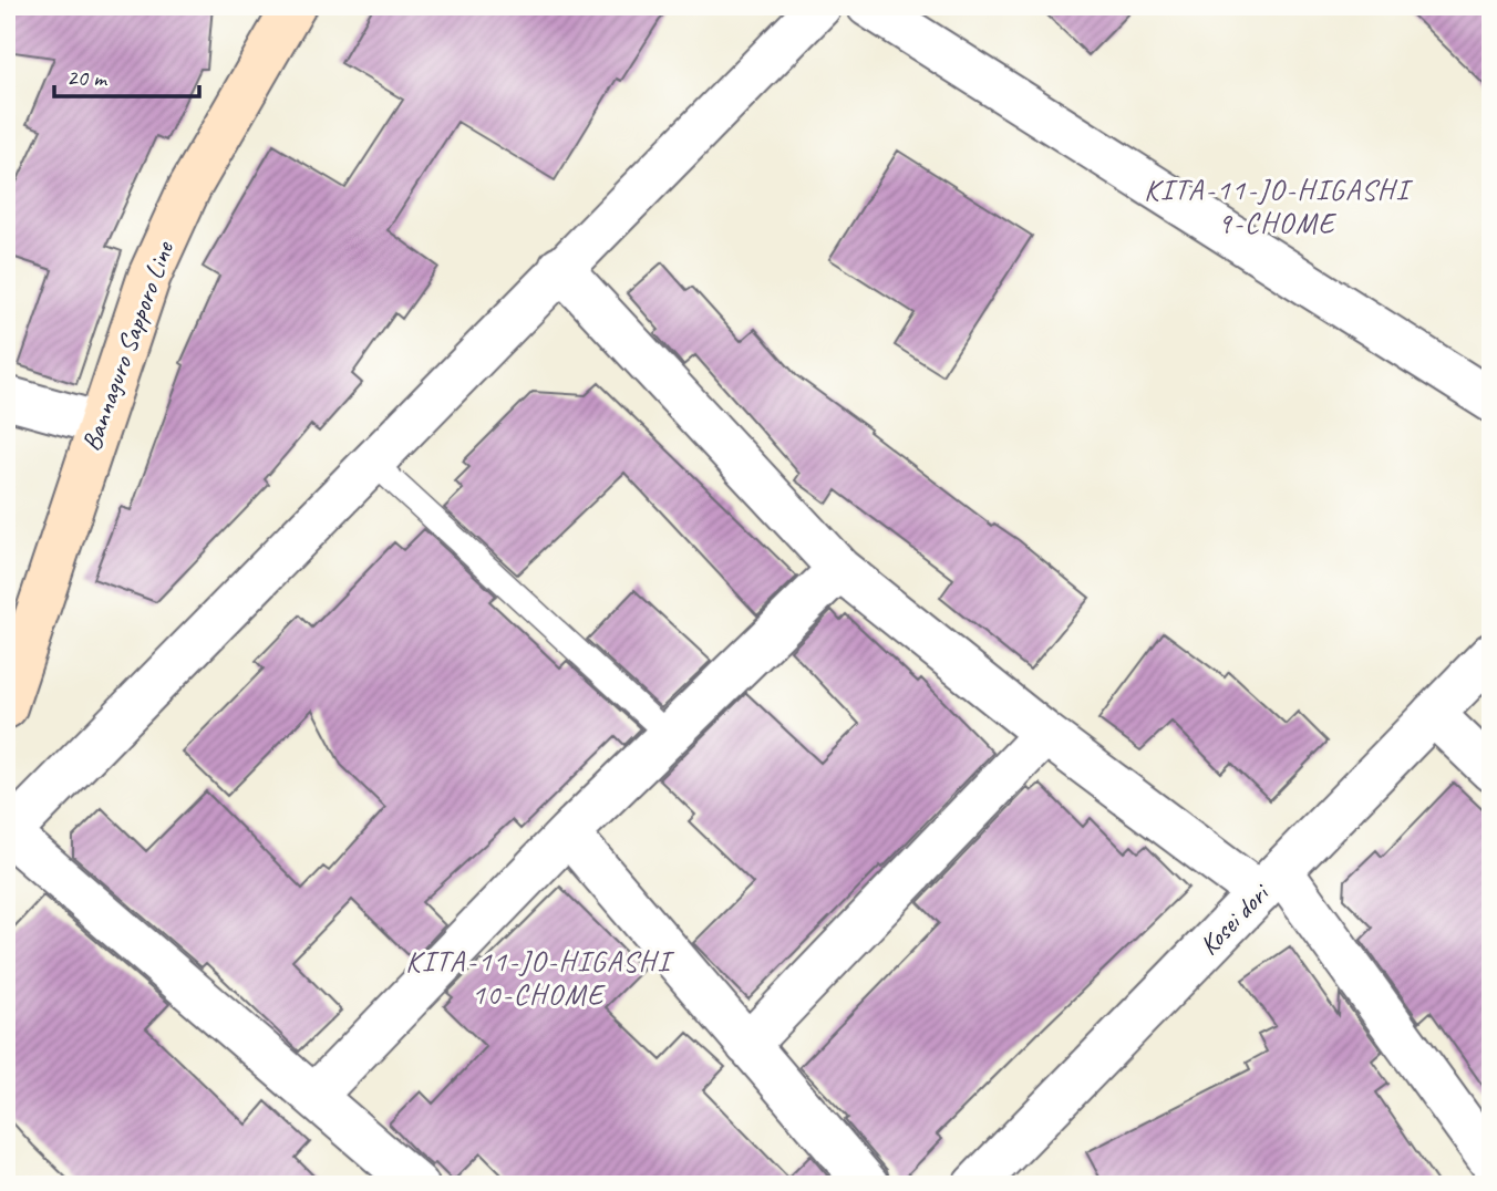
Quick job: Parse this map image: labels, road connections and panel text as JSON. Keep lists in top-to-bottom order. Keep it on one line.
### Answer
{"streets":{"main road":["Bannaguro Sapporo Line"],"street":["Kosei dori"]},"districts":["KITA-11-JO-HIGASHI 9-CHOME","KITA-11-JO-HIGASHI 10-CHOME"],"scale_bar":"20 m"}
